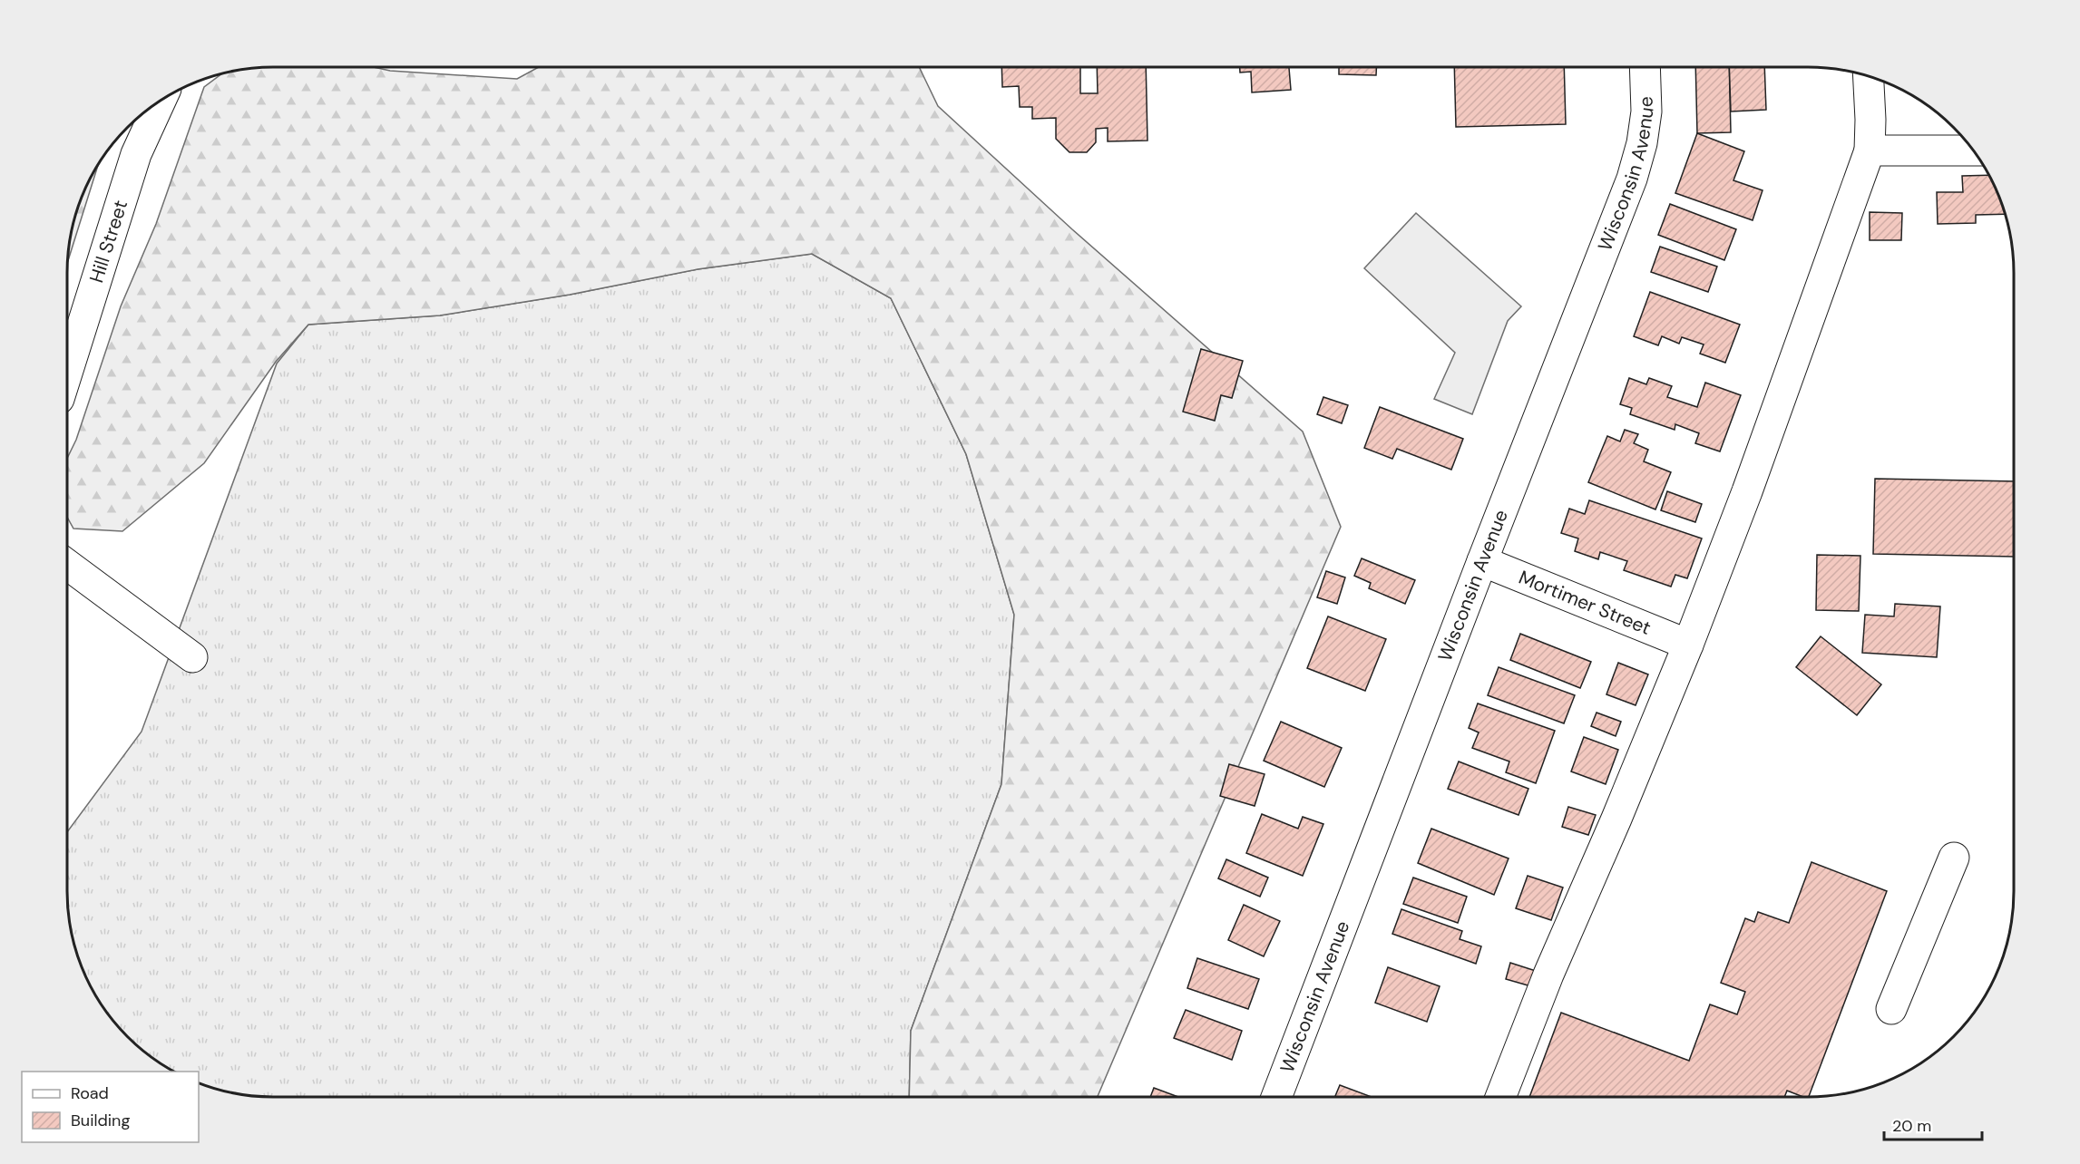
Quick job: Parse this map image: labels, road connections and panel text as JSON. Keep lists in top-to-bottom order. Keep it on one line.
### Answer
{"streets":{"main road":["Wisconsin Avenue","Hill Street","Mortimer Street"]},"crossings":[["Wisconsin Avenue","Mortimer Street"]],"legend":["Road","Building"],"scale_bar":"20 m"}
